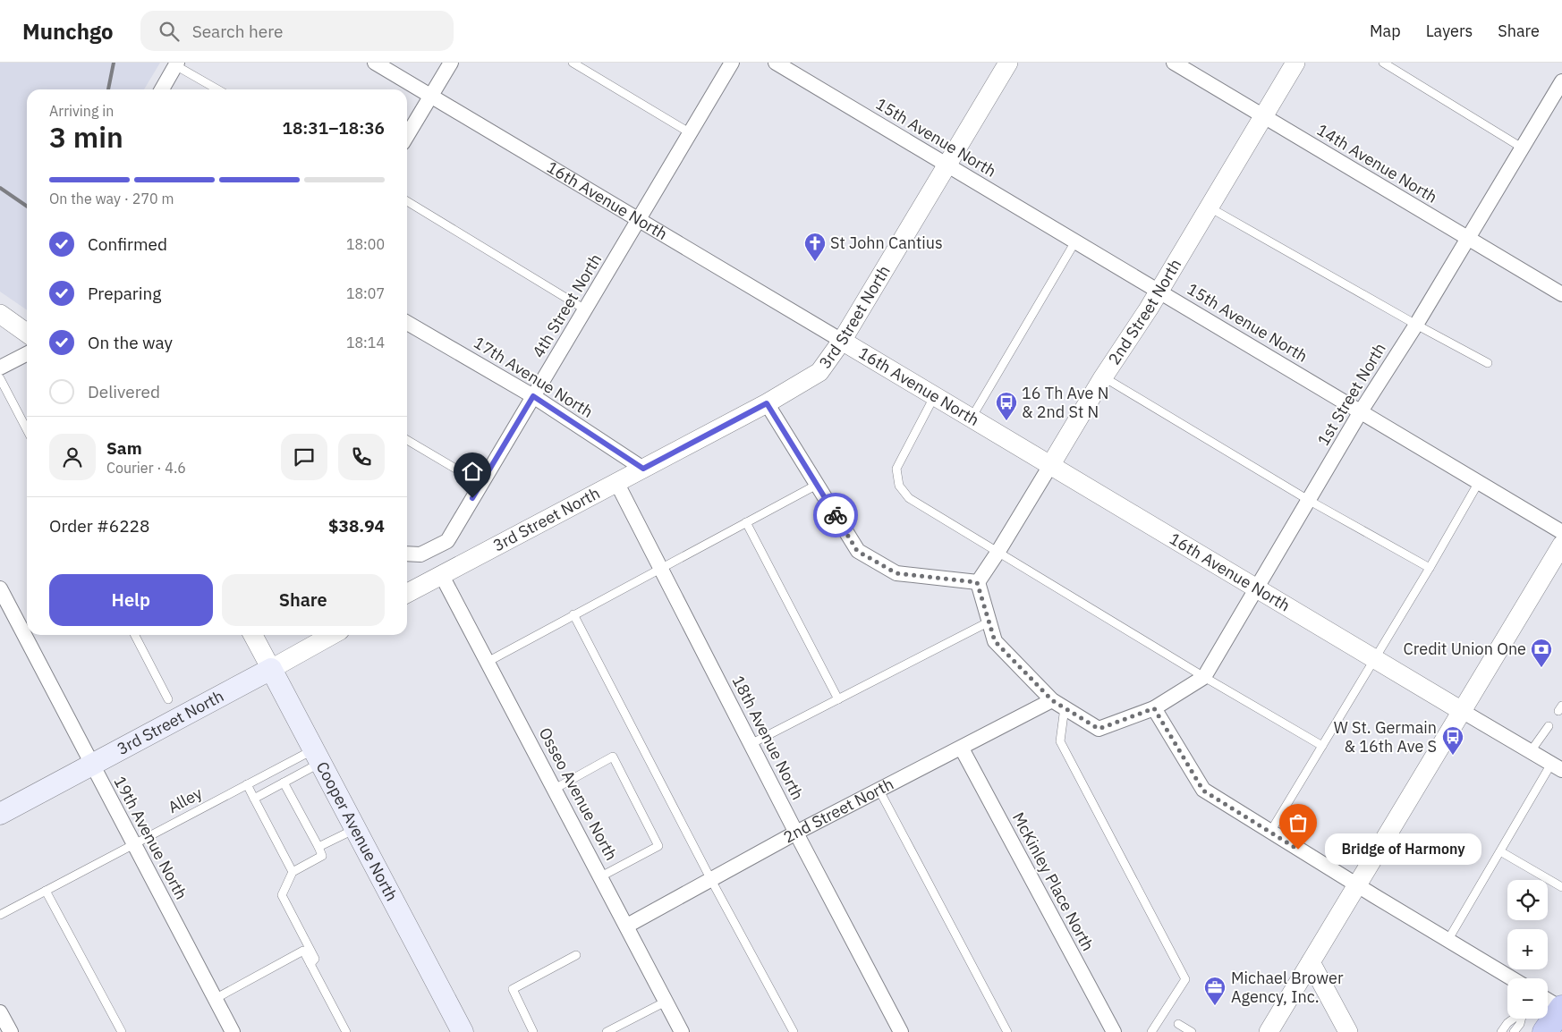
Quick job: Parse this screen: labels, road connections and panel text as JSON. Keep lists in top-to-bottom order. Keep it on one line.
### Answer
{"streets":{"main road":["3rd Street North","Cooper Avenue North"],"street":["15th Avenue North","14th Avenue North","16th Avenue North","4th Street North","2nd Street North","17th Avenue North","1st Street North","18th Avenue North","Osseo Avenue North","19th Avenue North","McKinley Place North"],"lane":["Alley"]},"crossings":[["15th Avenue North","2nd Street North"],["15th Avenue North","3rd Street North"],["15th Avenue North","1st Street North"],["14th Avenue North","2nd Street North"],["14th Avenue North","1st Street North"],["16th Avenue North","4th Street North"],["16th Avenue North","2nd Street North"],["16th Avenue North","3rd Street North"],["16th Avenue North","1st Street North"],["4th Street North","17th Avenue North"],["2nd Street North","18th Avenue North"],["2nd Street North","Osseo Avenue North"],["2nd Street North","McKinley Place North"],["3rd Street North","17th Avenue North"],["3rd Street North","18th Avenue North"],["3rd Street North","Osseo Avenue North"],["3rd Street North","Cooper Avenue North"],["3rd Street North","19th Avenue North"],["Alley","Cooper Avenue North"],["Alley","19th Avenue North"]],"places":{"church":["St John Cantius"],"bus stop":["16 Th Ave N & 2nd St N","W St. Germain & 16th Ave S"],"bank":["Credit Union One"],"other":["Bridge of Harmony"],"office":["Michael Brower Agency, Inc."]},"page":{"header":"Munchgo","search":"Search here","nav":["Map","Layers","Share"],"heading":["3 min","Arriving in","18:31–18:36"],"panel":["Sam","Courier · 4.6","Order #6228","$38.94"],"bar":"On the way · 270 m","list":[["Confirmed","18:00"],["Preparing","18:07"],["On the way","18:14"],"Delivered"],"buttons":["Help","Share"],"bubble":"Bridge of Harmony","map_buttons":["+","−"]}}
